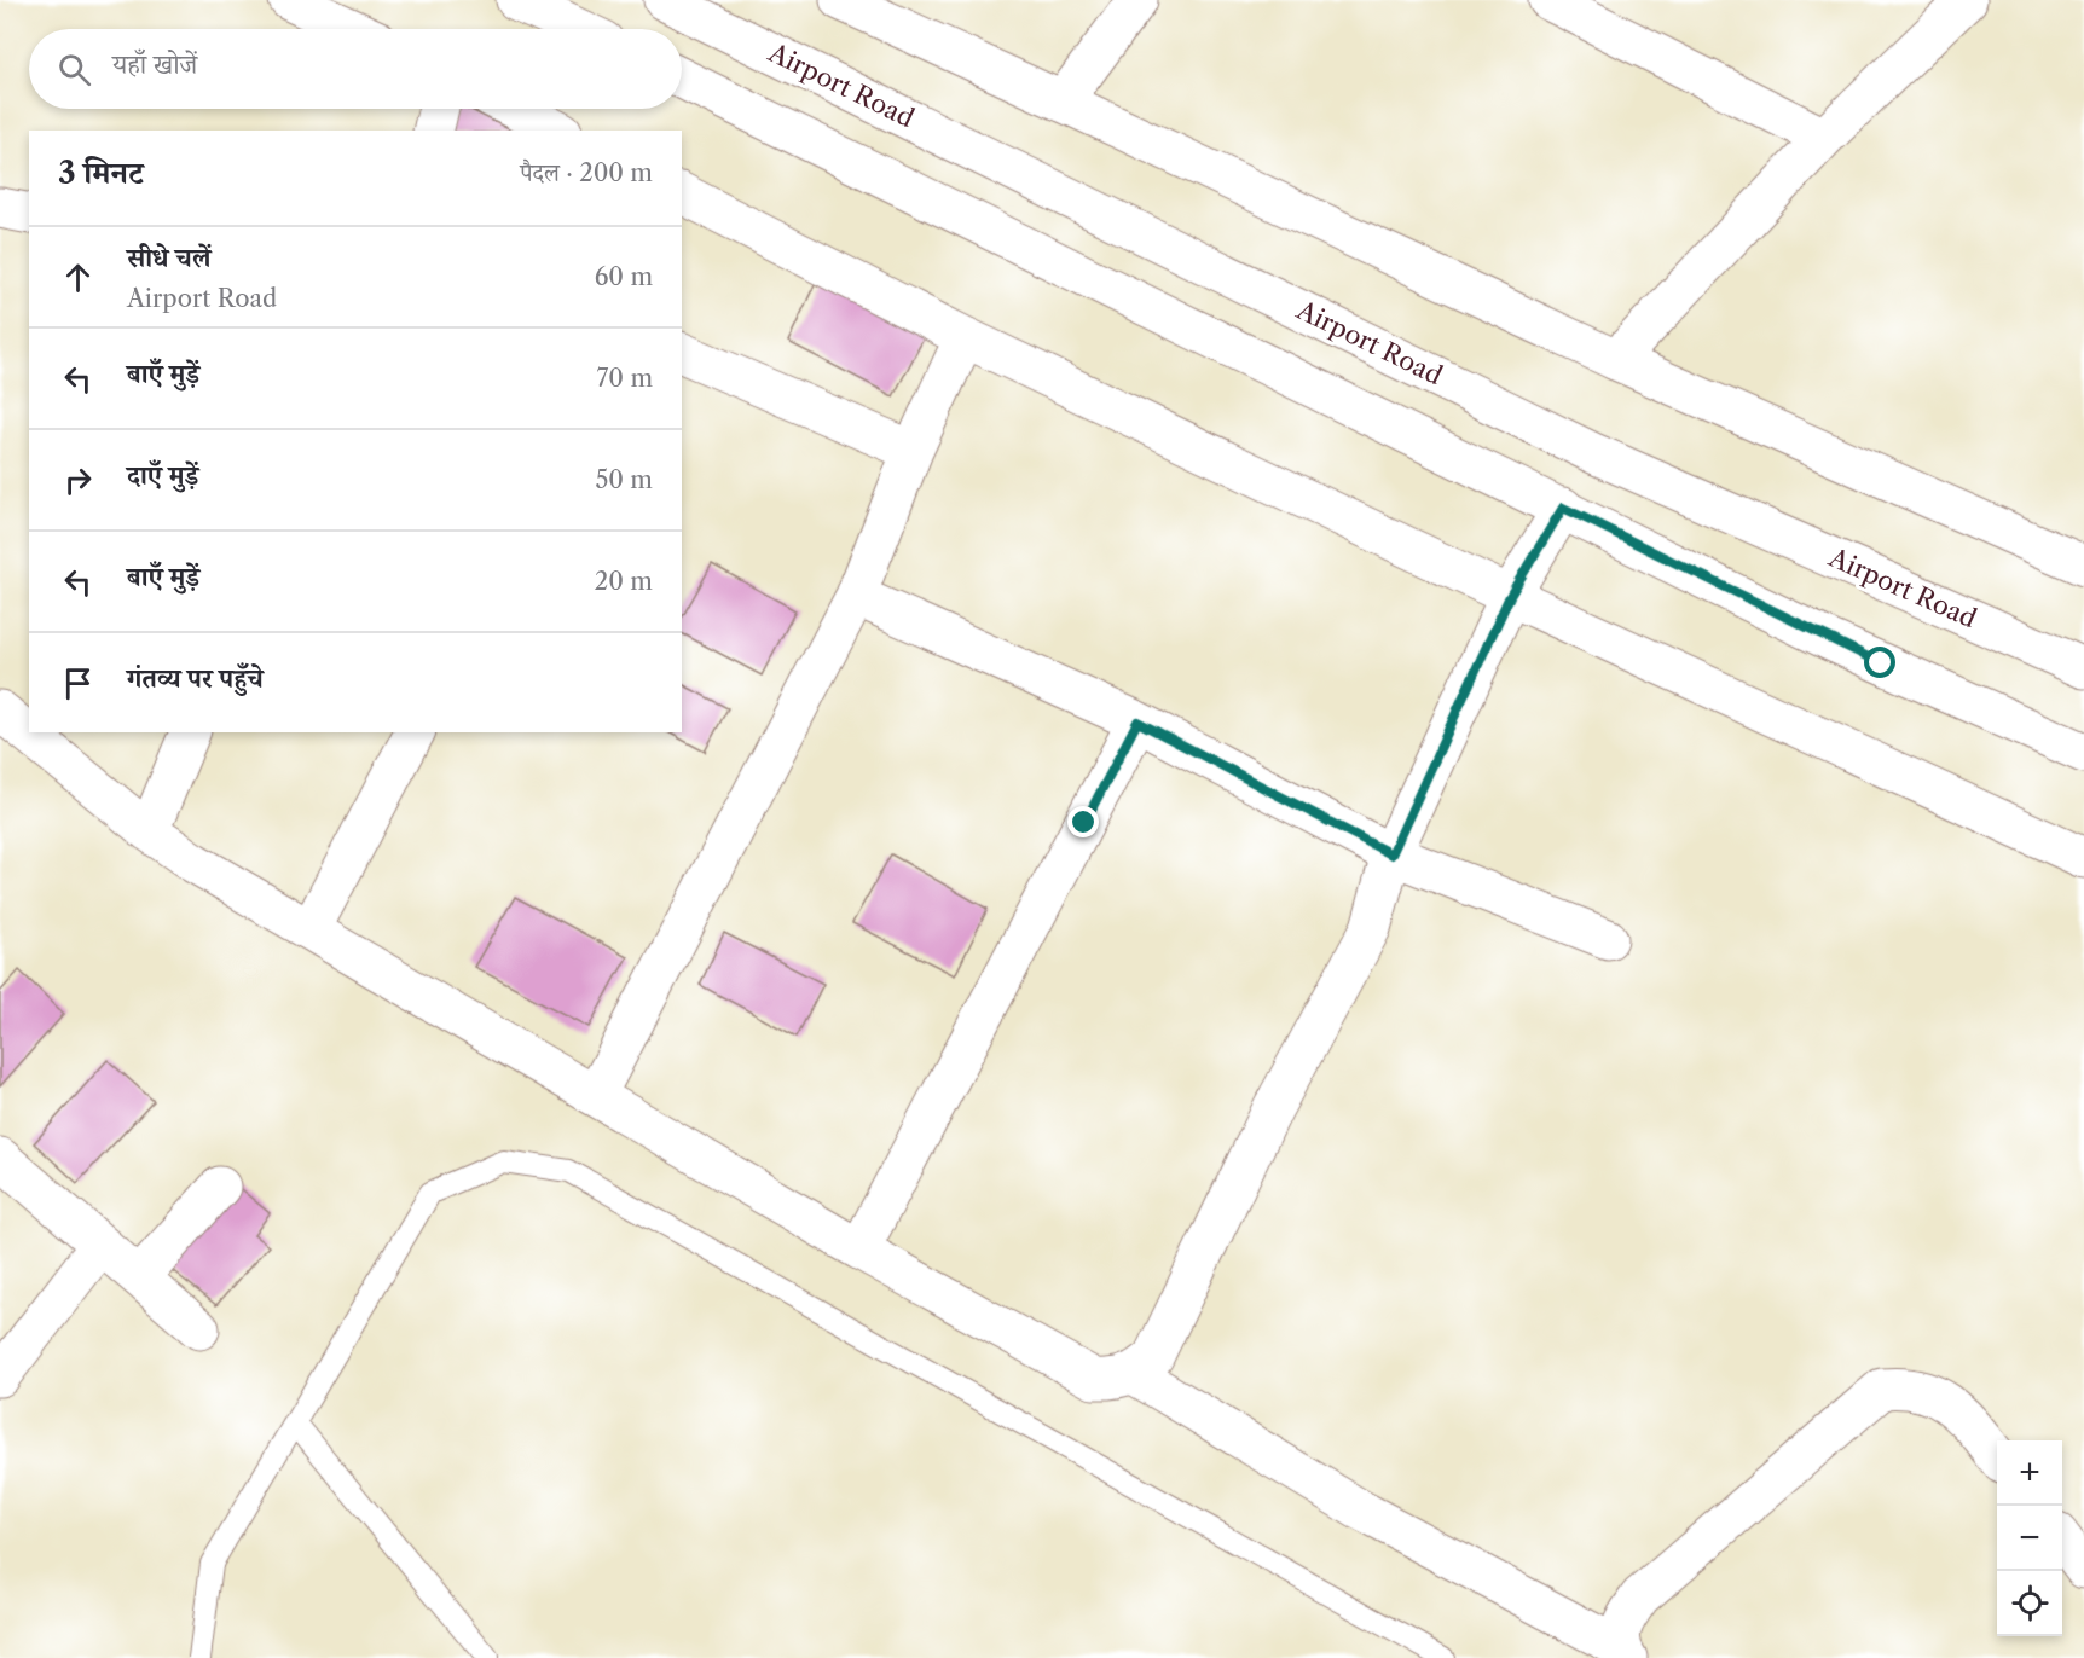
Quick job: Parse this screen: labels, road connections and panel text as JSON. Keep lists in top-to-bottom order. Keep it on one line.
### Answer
{"streets":{"street":["Airport Road"]},"page":{"search":"यहाँ खोजें","heading":["3 मिनट","पैदल · 200 m"],"list":[["सीधे चलें","Airport Road","60 m"],["बाएँ मुड़ें","70 m"],["दाएँ मुड़ें","50 m"],["बाएँ मुड़ें","20 m"],"गंतव्य पर पहुँचे"],"map_buttons":["+","−"]}}
